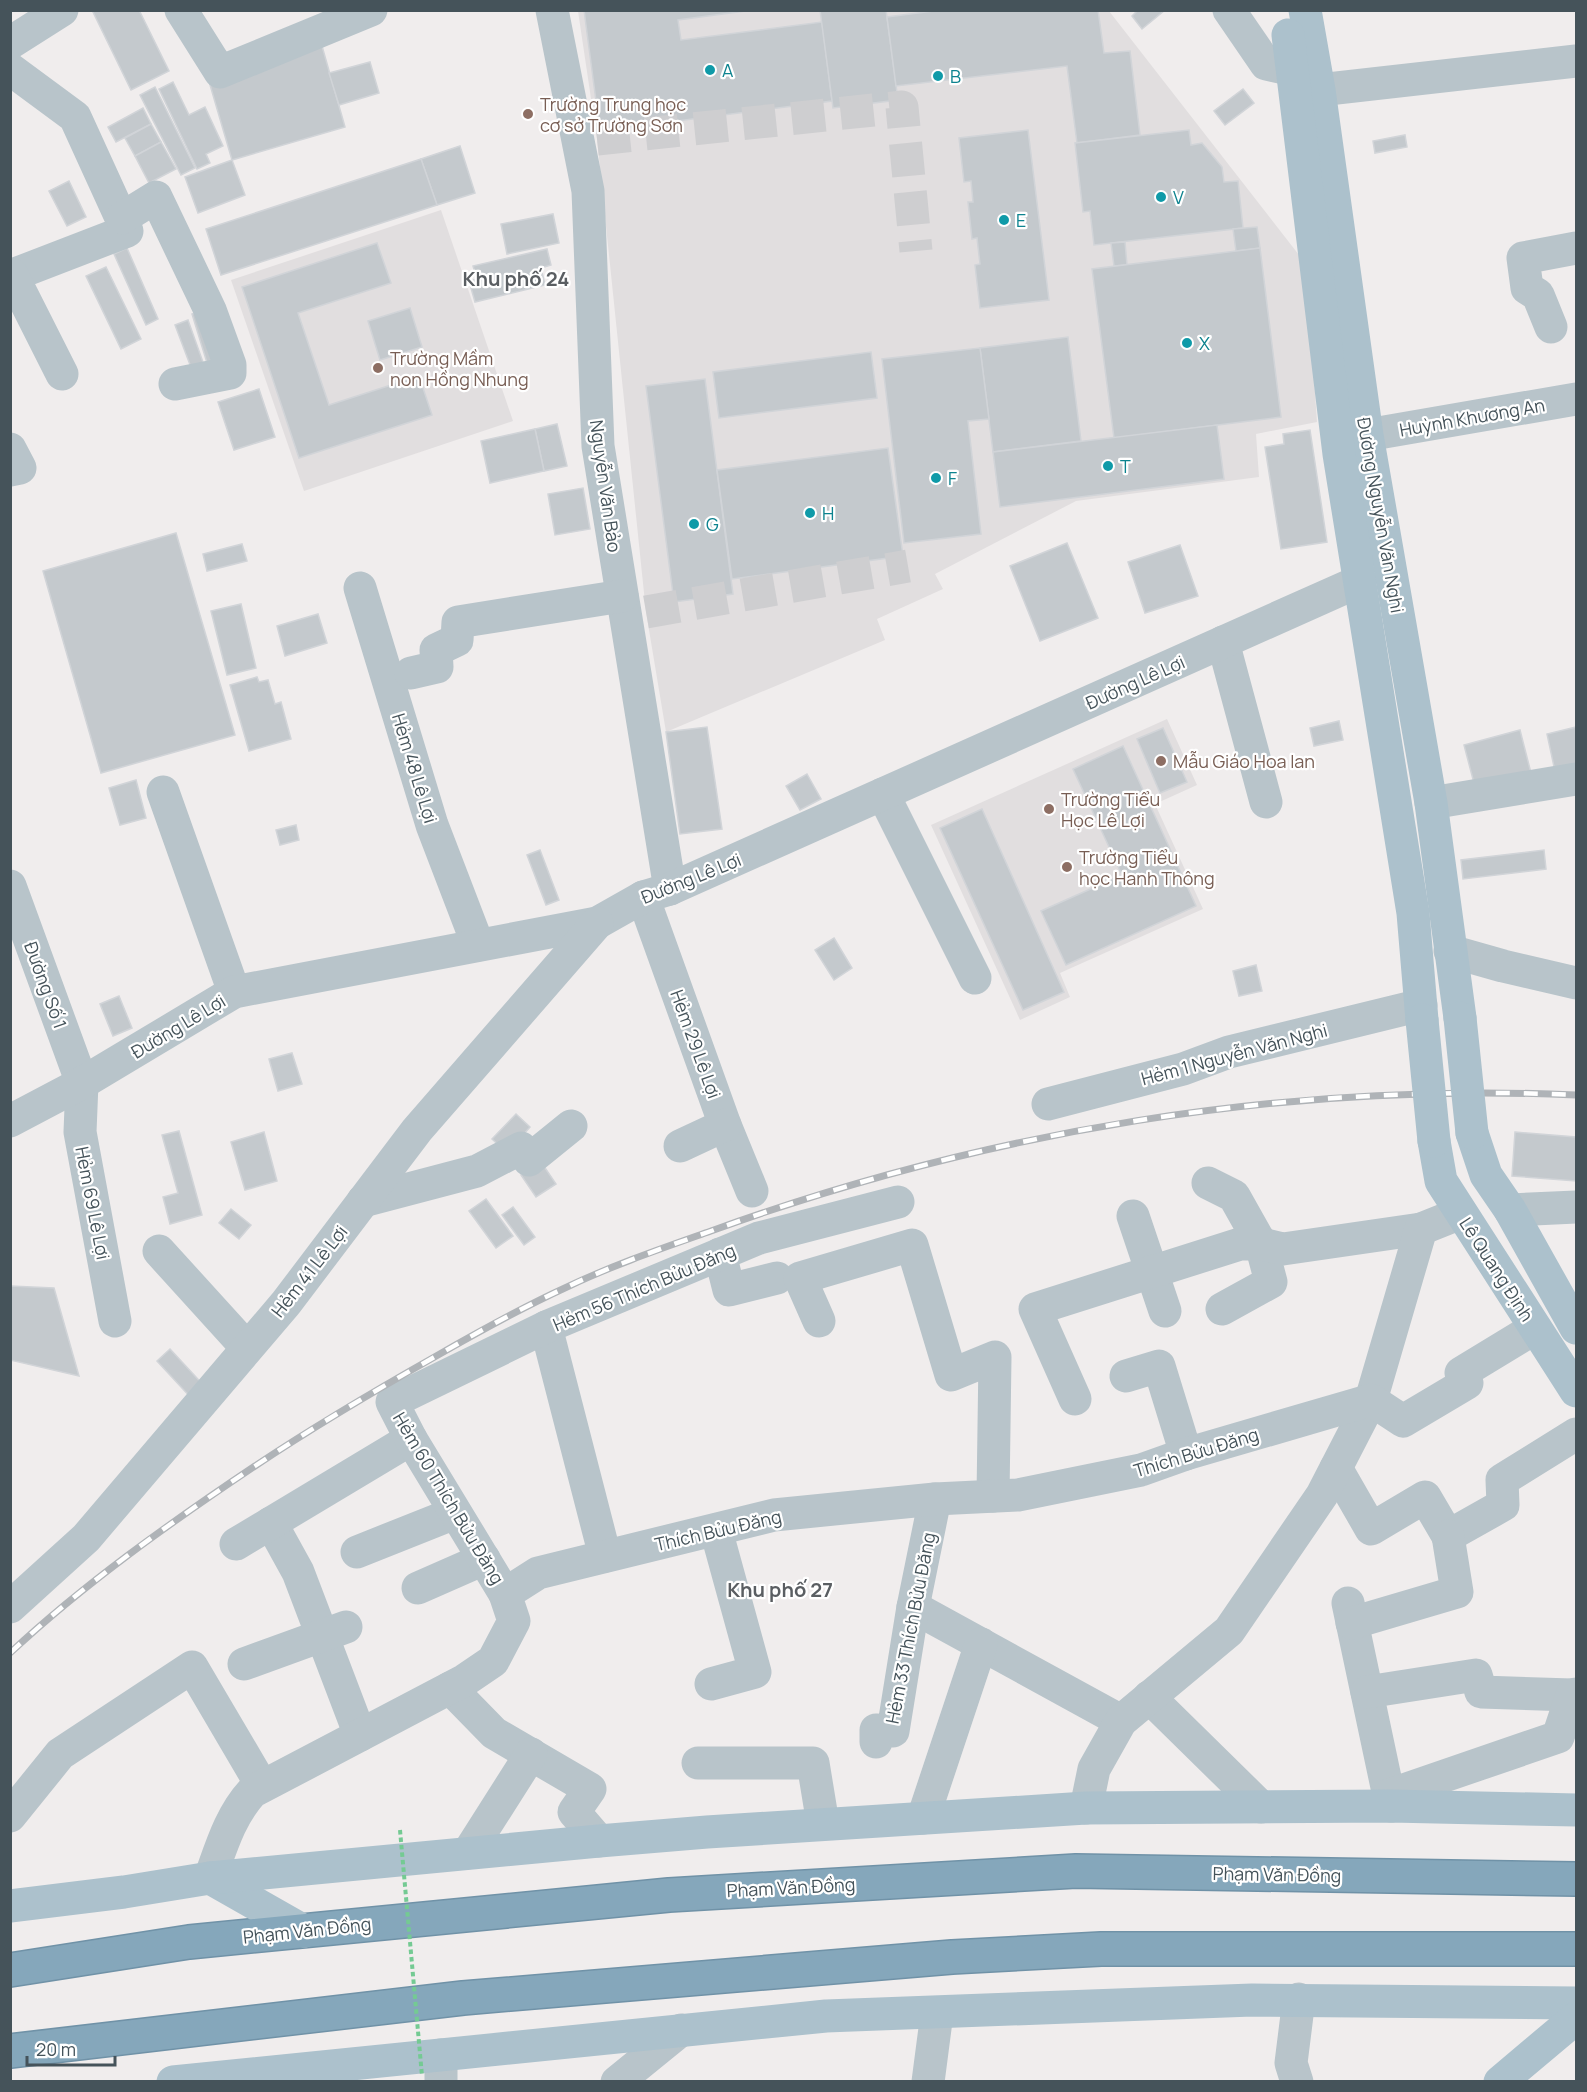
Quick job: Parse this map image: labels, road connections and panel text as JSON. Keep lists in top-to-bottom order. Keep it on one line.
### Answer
{"streets":{"highway":["Phạm Văn Đồng"],"main road":["Đường Nguyễn Văn Nghi","Lê Quang Định"],"street":["Huỳnh Khương An","Nguyễn Văn Bảo","Đường Lê Lợi","Hẻm 48 Lê Lợi","Đường Số 1","Hẻm 29 Lê Lợi","Hẻm 1 Nguyễn Văn Nghi","Hẻm 69 Lê Lợi","Hẻm 41 Lê Lợi","Hẻm 56 Thích Bửu Đăng","Thích Bửu Đăng","Hẻm 60 Thích Bửu Đăng","Hẻm 33 Thích Bửu Đăng"]},"crossings":[["Huỳnh Khương An","Đường Nguyễn Văn Nghi"],["Nguyễn Văn Bảo","Đường Lê Lợi"],["Nguyễn Văn Bảo","Hẻm 29 Lê Lợi"],["Đường Nguyễn Văn Nghi","Đường Lê Lợi"],["Đường Nguyễn Văn Nghi","Hẻm 1 Nguyễn Văn Nghi"],["Đường Nguyễn Văn Nghi","Lê Quang Định"],["Đường Lê Lợi","Hẻm 48 Lê Lợi"],["Đường Lê Lợi","Đường Số 1"],["Đường Lê Lợi","Hẻm 29 Lê Lợi"],["Đường Lê Lợi","Hẻm 69 Lê Lợi"],["Đường Lê Lợi","Hẻm 41 Lê Lợi"],["Đường Số 1","Hẻm 69 Lê Lợi"],["Hẻm 56 Thích Bửu Đăng","Thích Bửu Đăng"],["Hẻm 56 Thích Bửu Đăng","Hẻm 60 Thích Bửu Đăng"],["Thích Bửu Đăng","Hẻm 60 Thích Bửu Đăng"],["Thích Bửu Đăng","Hẻm 33 Thích Bửu Đăng"]],"districts":["Khu phố 24","Khu phố 27"],"places":["A","B","Trường Trung học cơ sở Trường Sơn","V","E","X","Trường Mầm non Hồng Nhung","T","F","H","G","Mẫu Giáo Hoa lan","Trường Tiểu Học Lê Lợi","Trường Tiểu học Hanh Thông"],"scale_bar":"20 m"}
